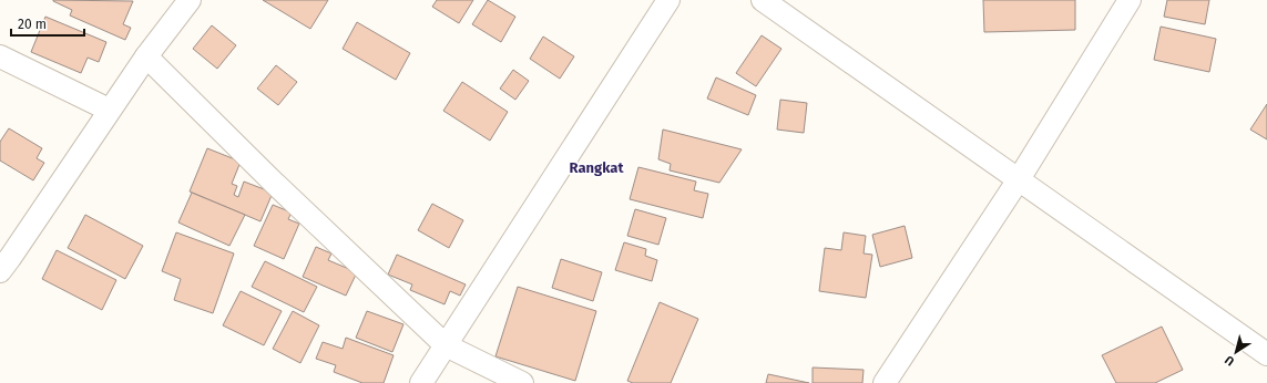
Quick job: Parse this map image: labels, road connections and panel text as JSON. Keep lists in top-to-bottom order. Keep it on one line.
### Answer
{"districts":["Rangkat"],"scale_bar":"20 m","north":"bottom left"}
